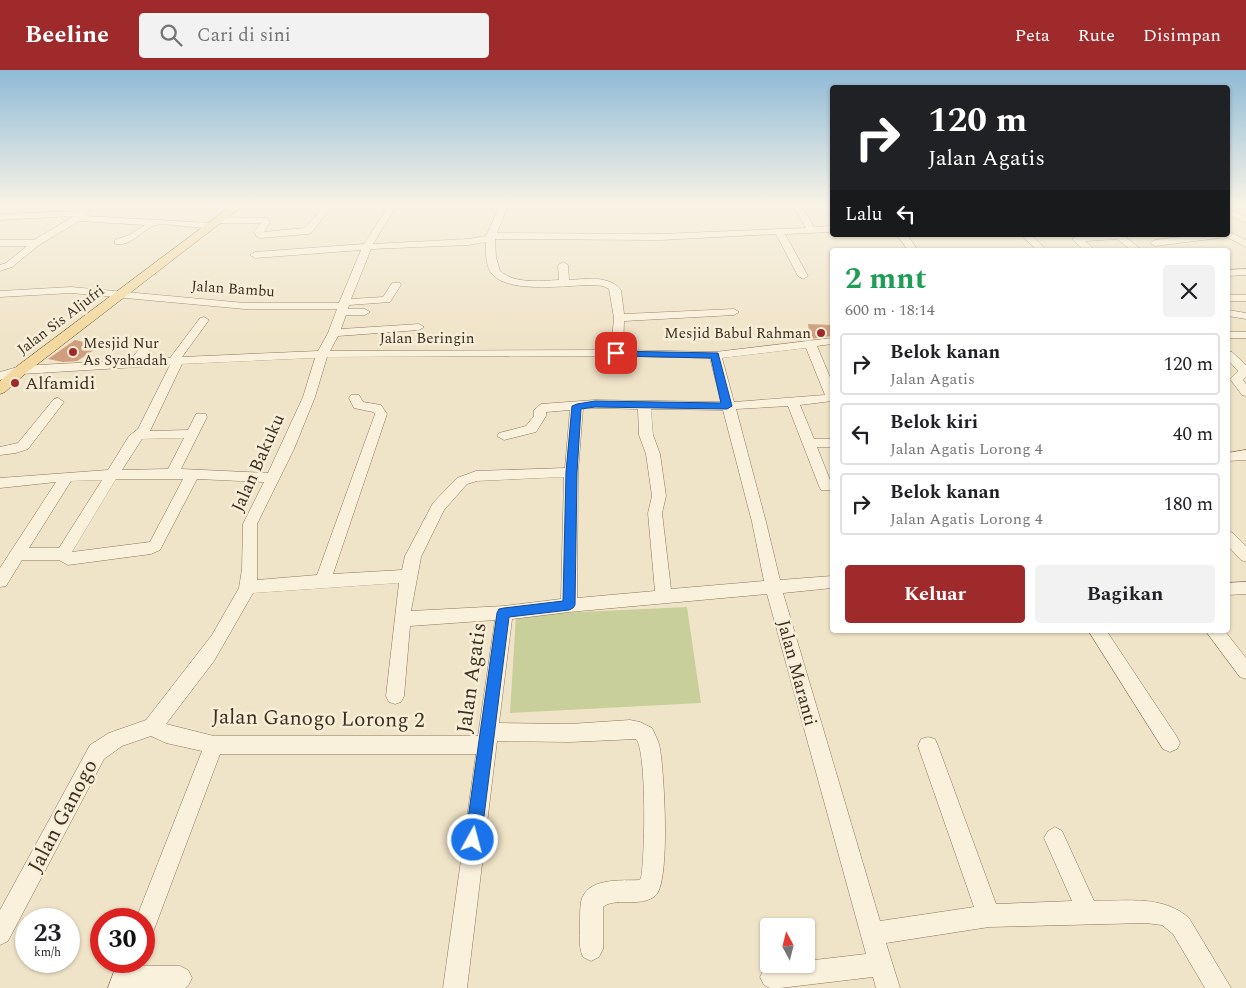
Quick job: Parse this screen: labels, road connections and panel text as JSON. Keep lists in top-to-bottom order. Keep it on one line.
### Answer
{"streets":{"main road":["Jalan Sis Aljufri"],"street":["Jalan Bambu","Jalan Beringin","Jalan Bakuku","Jalan Maranti","Jalan Agatis","Jalan Ganogo Lorong 2","Jalan Ganogo"]},"crossings":[["Jalan Bambu","Jalan Sis Aljufri"],["Jalan Bambu","Jalan Bakuku"],["Jalan Sis Aljufri","Jalan Beringin"],["Jalan Beringin","Jalan Bakuku"],["Jalan Beringin","Jalan Maranti"],["Jalan Bakuku","Jalan Ganogo Lorong 2"],["Jalan Bakuku","Jalan Ganogo"],["Jalan Maranti","Jalan Agatis"],["Jalan Agatis","Jalan Ganogo Lorong 2"],["Jalan Ganogo Lorong 2","Jalan Ganogo"]],"places":["Mesjid Babul Rahman","Mesjid Nur As Syahadah","Alfamidi"],"north":"top","page":{"header":"Beeline","search":"Cari di sini","nav":["Peta","Rute","Disimpan"],"turn":["120 m","Jalan Agatis"],"then":"Lalu","heading":["2 mnt","600 m · 18:14"],"list":[{"name":"Belok kanan","note":"Jalan Agatis","value":"120 m"},{"name":"Belok kiri","note":"Jalan Agatis Lorong 4","value":"40 m"},{"name":"Belok kanan","note":"Jalan Agatis Lorong 4","value":"180 m"}],"buttons":["Keluar","Bagikan"],"speed":"23 km/h","limit":"30"}}
